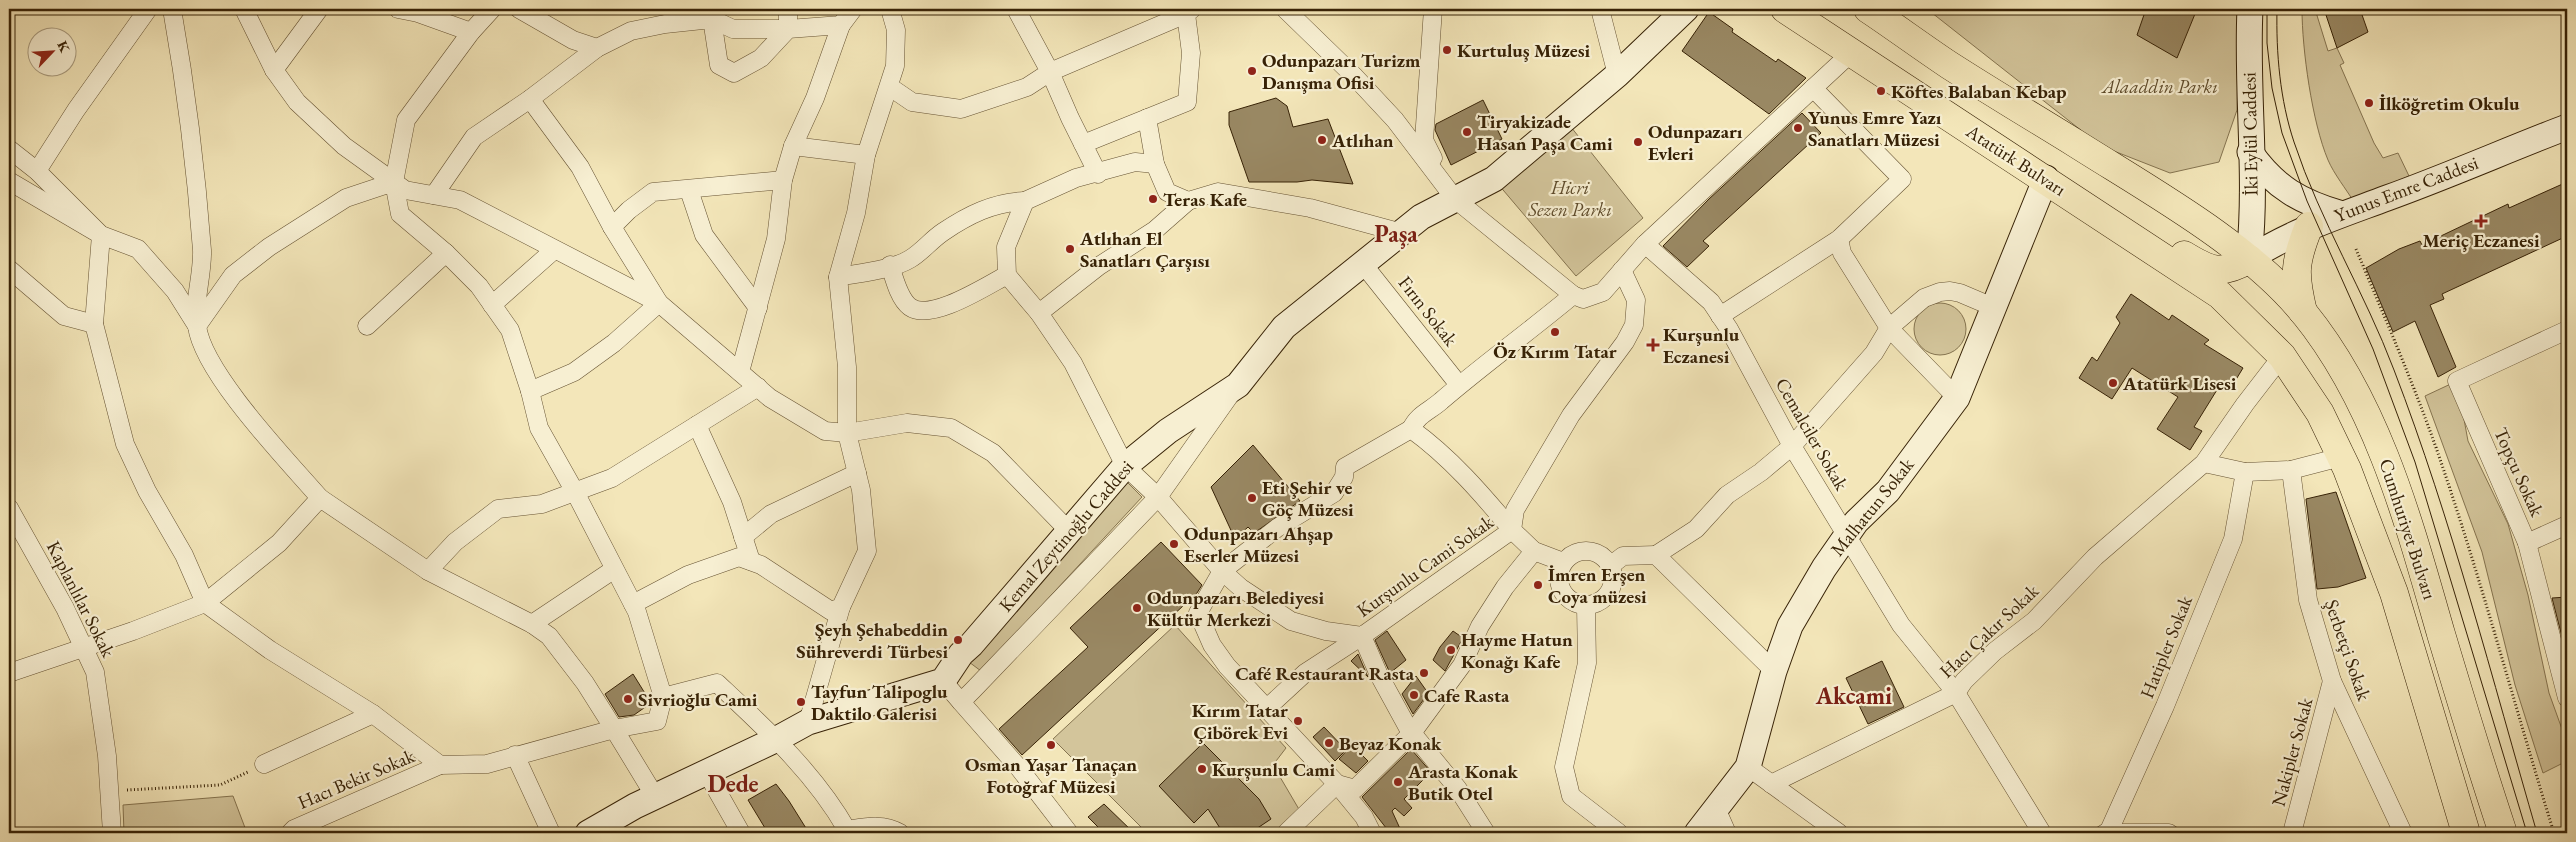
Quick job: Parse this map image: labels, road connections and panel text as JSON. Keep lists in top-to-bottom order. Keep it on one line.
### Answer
{"streets":{"main road":["Atatürk Bulvarı","Cumhuriyet Bulvarı"],"street":["İki Eylül Caddesi","Yunus Emre Caddesi","Fırın Sokak","Cemalciler Sokak","Topçu Sokak","Malhatun Sokak","Kemal Zeytinoğlu Caddesi","Kurşunlu Cami Sokak","Kaplanlılar Sokak","Hacı Çakır Sokak","Hatipler Sokak","Şerbetçi Sokak","Nakipler Sokak","Hacı Bekir Sokak"]},"crossings":[["İki Eylül Caddesi","Yunus Emre Caddesi"],["İki Eylül Caddesi","Cumhuriyet Bulvarı"],["Atatürk Bulvarı","Malhatun Sokak"],["Atatürk Bulvarı","Cumhuriyet Bulvarı"],["Yunus Emre Caddesi","Cumhuriyet Bulvarı"],["Fırın Sokak","Kemal Zeytinoğlu Caddesi"],["Cemalciler Sokak","Malhatun Sokak"],["Cemalciler Sokak","Hacı Çakır Sokak"],["Cumhuriyet Bulvarı","Hacı Çakır Sokak"],["Kemal Zeytinoğlu Caddesi","Kurşunlu Cami Sokak"],["Şerbetçi Sokak","Nakipler Sokak"]],"districts":["Paşa","Akcami","Dede"],"parks":["Alaaddin Parkı","Hicri Sezen Parkı"],"places":{"other":["Kurtuluş Müzesi","Odunpazarı Turizm Danışma Ofisi","Köftes Balaban Kebap","İlköğretim Okulu","Yunus Emre Yazı Sanatları Müzesi","Tiryakizade Hasan Paşa Cami","Atlıhan","Odunpazarı Evleri","Teras Kafe","Atlıhan El Sanatları Çarşısı","Öz Kırım Tatar","Atatürk Lisesi","Eti Şehir ve Göç Müzesi","Odunpazarı Ahşap Eserler Müzesi","İmren Erşen Coya müzesi","Odunpazarı Belediyesi Kültür Merkezi","Şeyh Şehabeddin Sühreverdi Türbesi","Hayme Hatun Konağı Kafe","Café Restaurant Rasta","Cafe Rasta","Sivrioğlu Cami","Tayfun Talipoglu Daktilo Galerisi","Kırım Tatar Çibörek Evi","Beyaz Konak","Osman Yaşar Tanaçan Fotoğraf Müzesi","Kurşunlu Cami","Arasta Konak Butik Otel"],"health":["Meriç Eczanesi","Kurşunlu Eczanesi"]},"north":"top right"}
